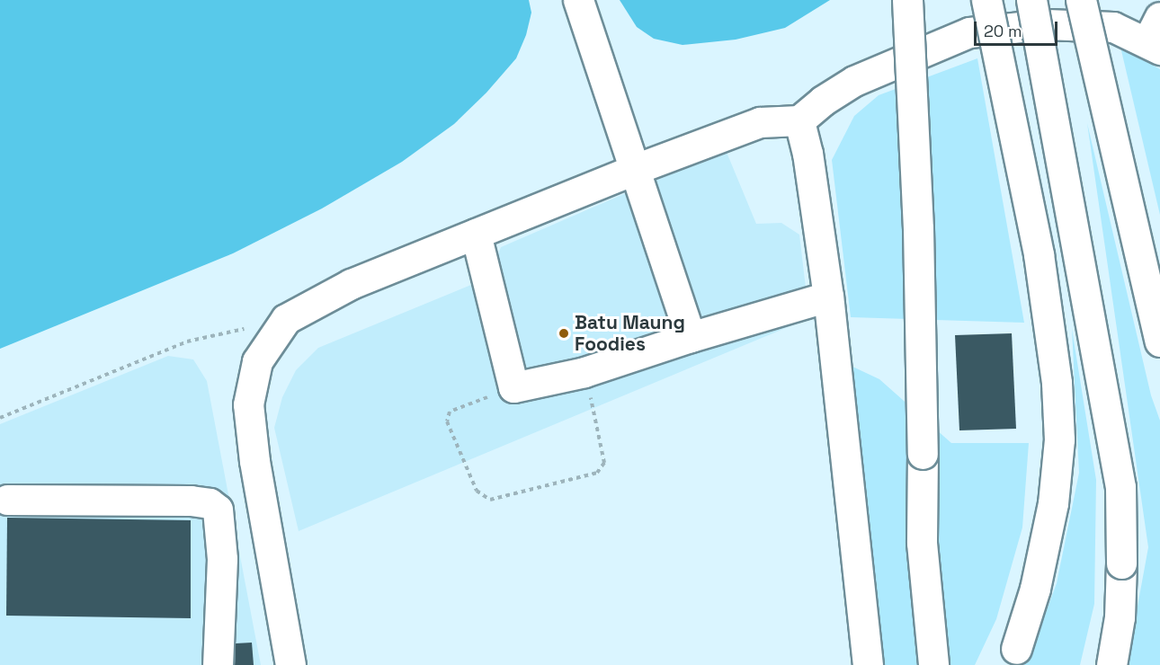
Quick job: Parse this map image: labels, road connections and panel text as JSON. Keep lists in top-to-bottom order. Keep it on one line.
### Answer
{"places":["Batu Maung Foodies"],"scale_bar":"20 m"}
